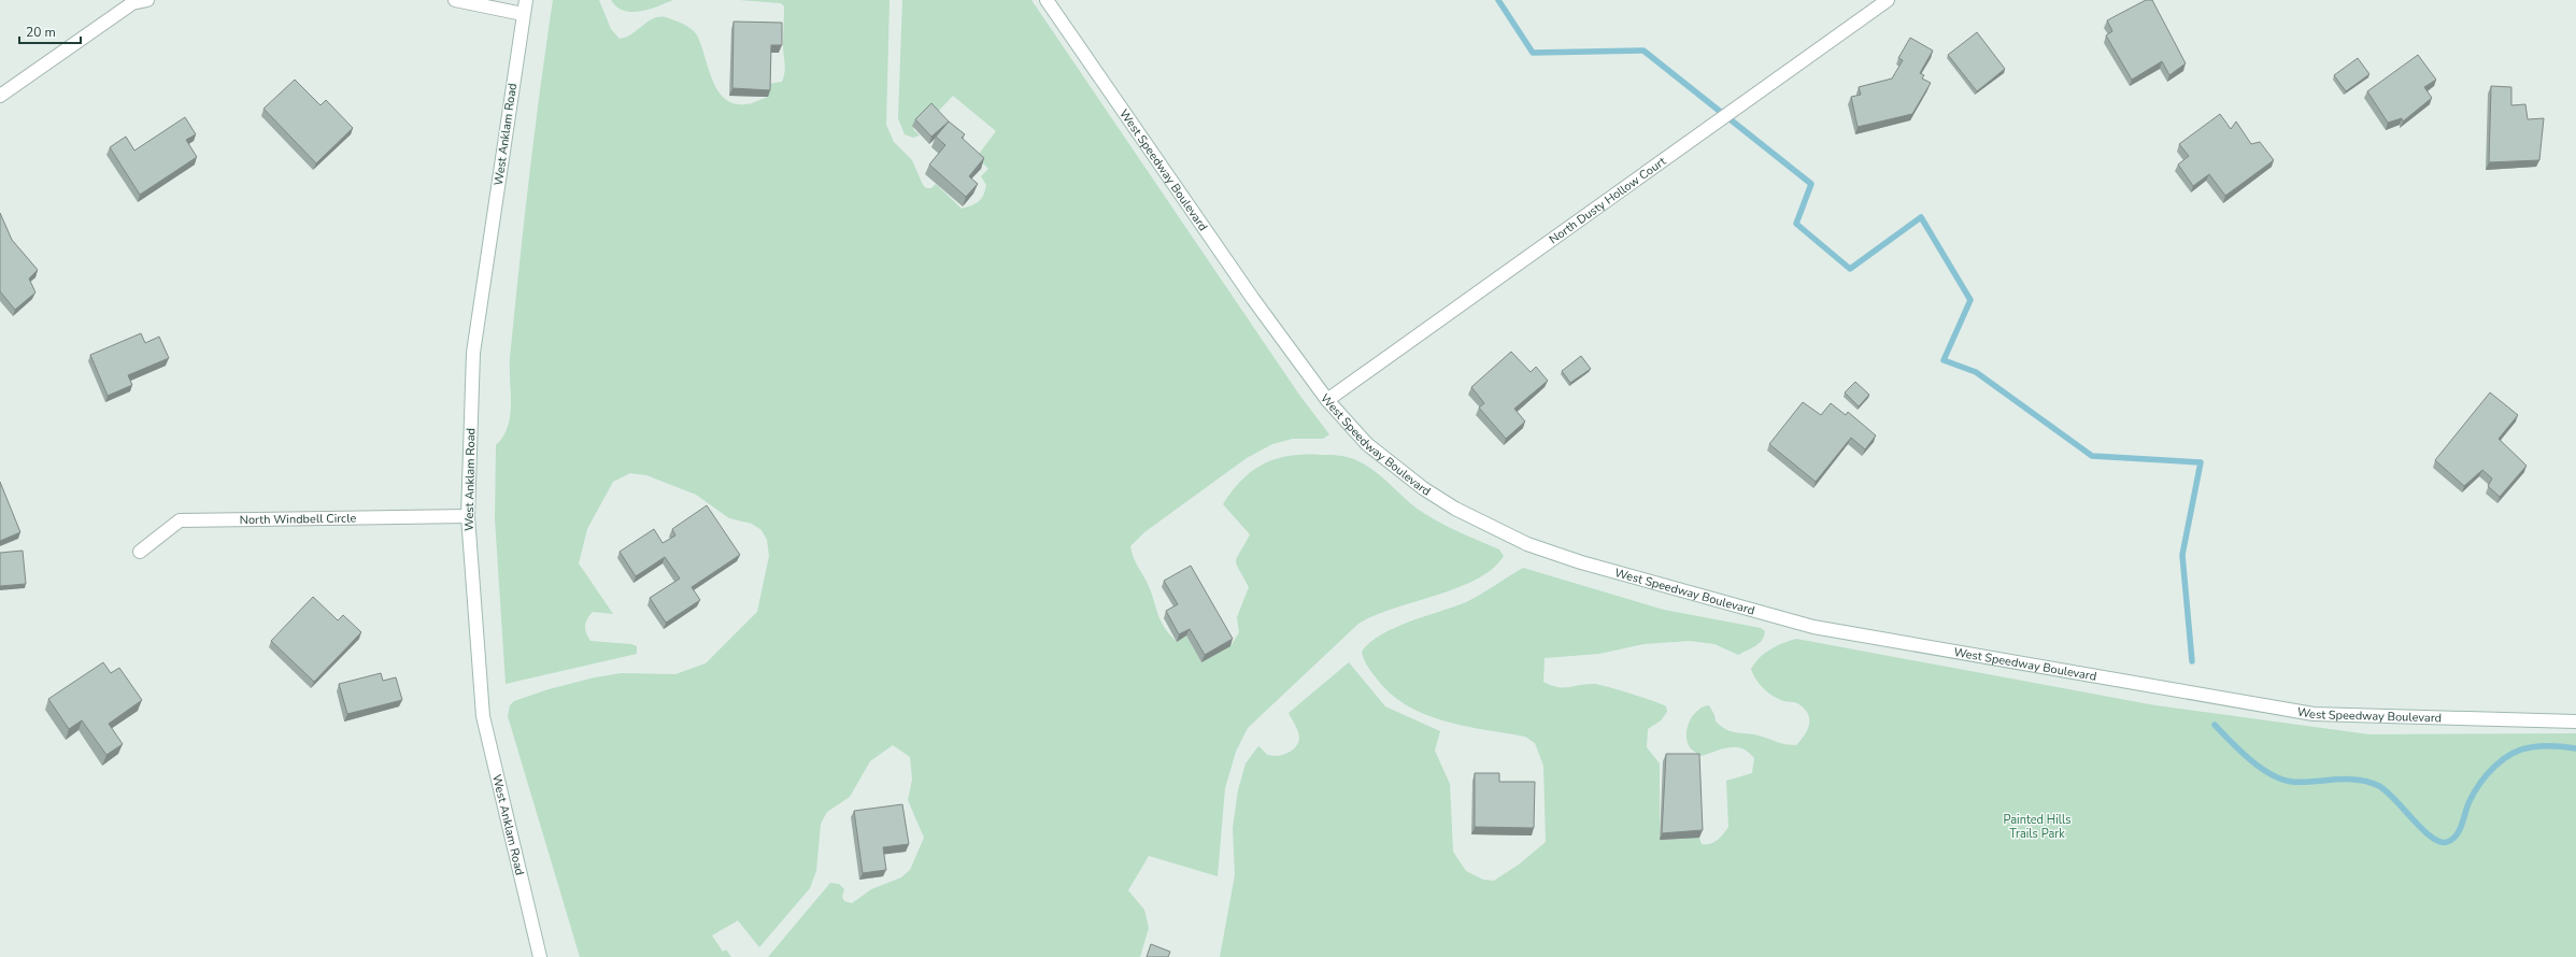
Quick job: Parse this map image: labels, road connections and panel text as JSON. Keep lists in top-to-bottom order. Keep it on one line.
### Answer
{"streets":{"main road":["West Anklam Road","West Speedway Boulevard","North Dusty Hollow Court","North Windbell Circle"]},"crossings":[["West Anklam Road","North Windbell Circle"],["West Speedway Boulevard","North Dusty Hollow Court"]],"parks":["Painted Hills Trails Park"],"scale_bar":"20 m"}
